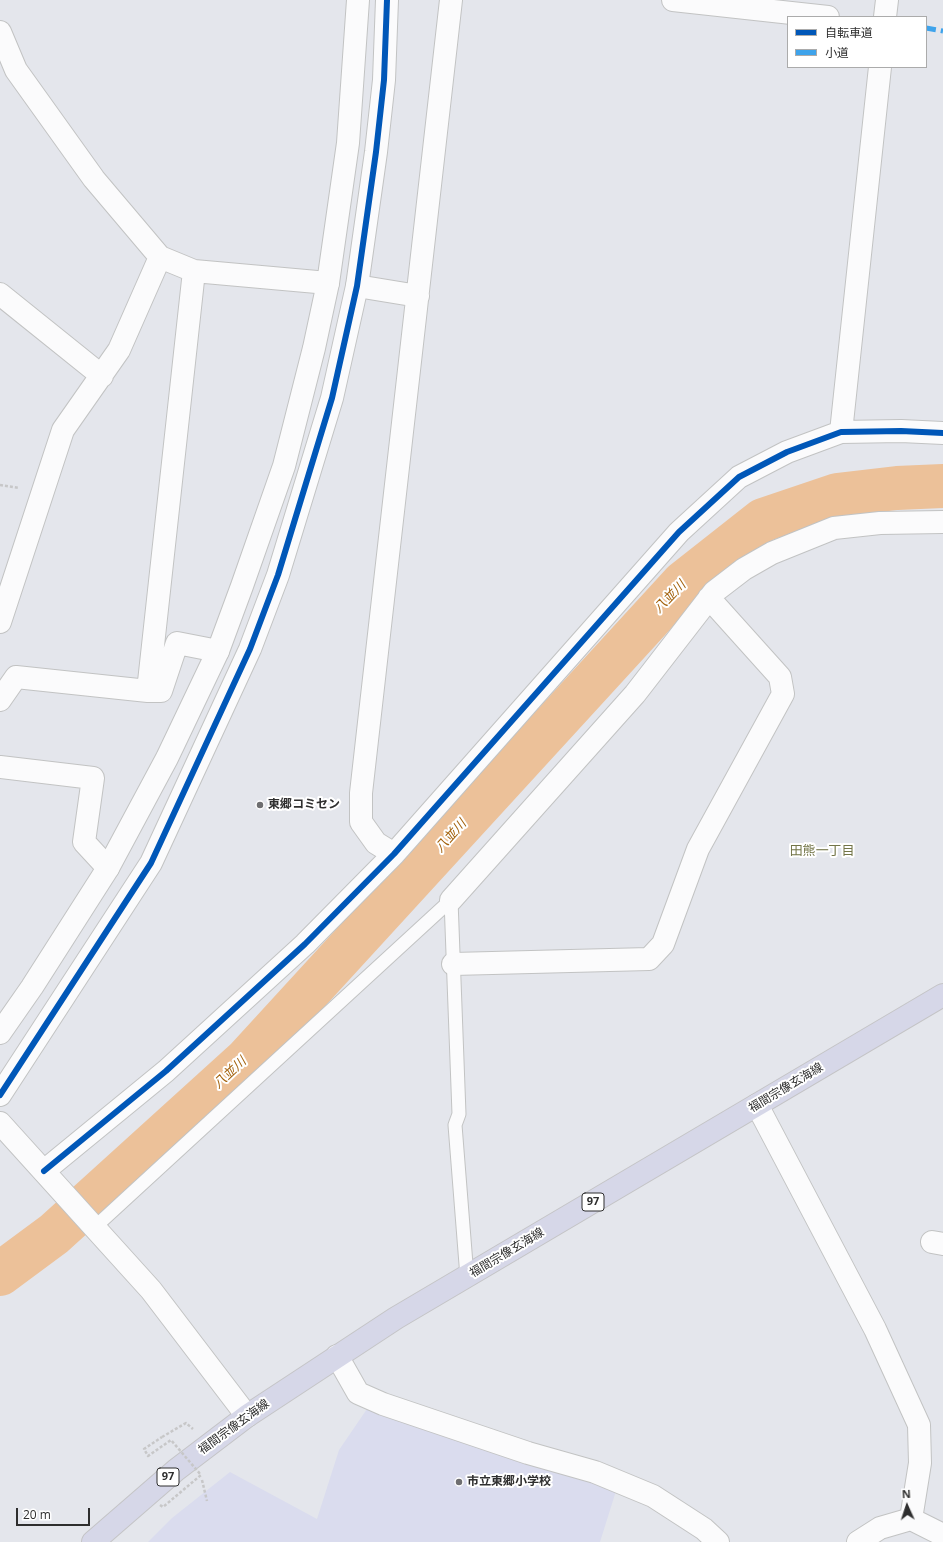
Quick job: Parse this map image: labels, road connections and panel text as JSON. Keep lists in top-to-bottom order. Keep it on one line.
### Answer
{"streets":{"main road":["福間宗像玄海線","97"]},"districts":["田熊一丁目"],"water":["八並川"],"places":["東郷コミセン","市立東郷小学校"],"legend":["自転車道","小道"],"scale_bar":"20 m","north":"top"}
